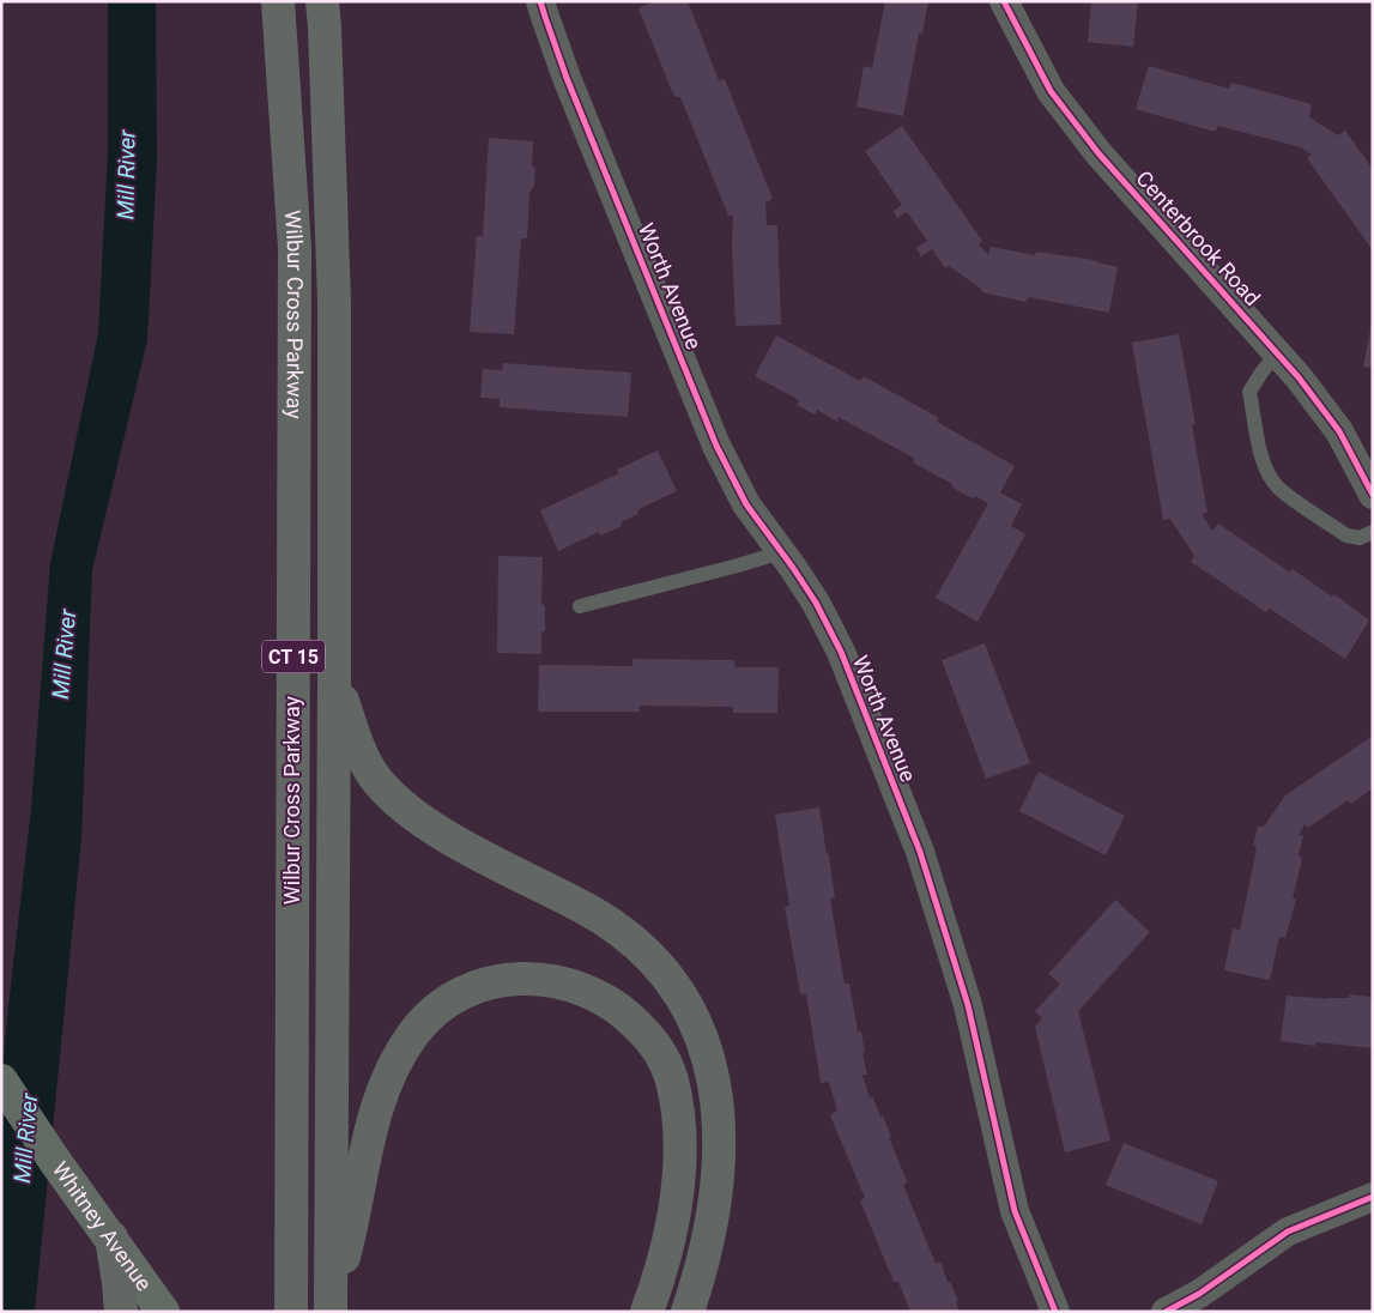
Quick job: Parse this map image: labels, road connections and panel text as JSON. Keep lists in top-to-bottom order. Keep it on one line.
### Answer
{"streets":{"highway":["Wilbur Cross Parkway","CT 15"],"main road":["Whitney Avenue"],"street":["Centerbrook Road","Worth Avenue"]},"water":["Mill River"]}
